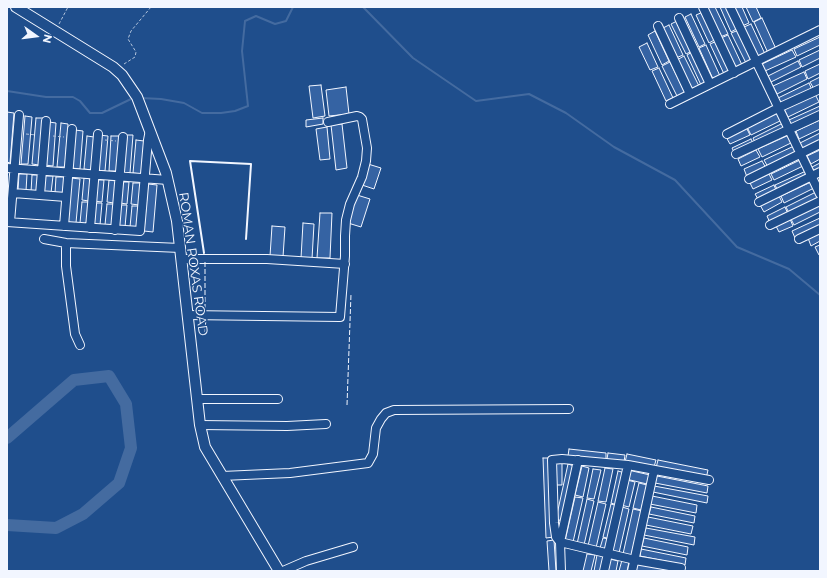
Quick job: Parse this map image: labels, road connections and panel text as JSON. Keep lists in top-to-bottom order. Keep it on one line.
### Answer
{"streets":{"main road":["ROMAN ROXAS ROAD"]},"north":"right"}
